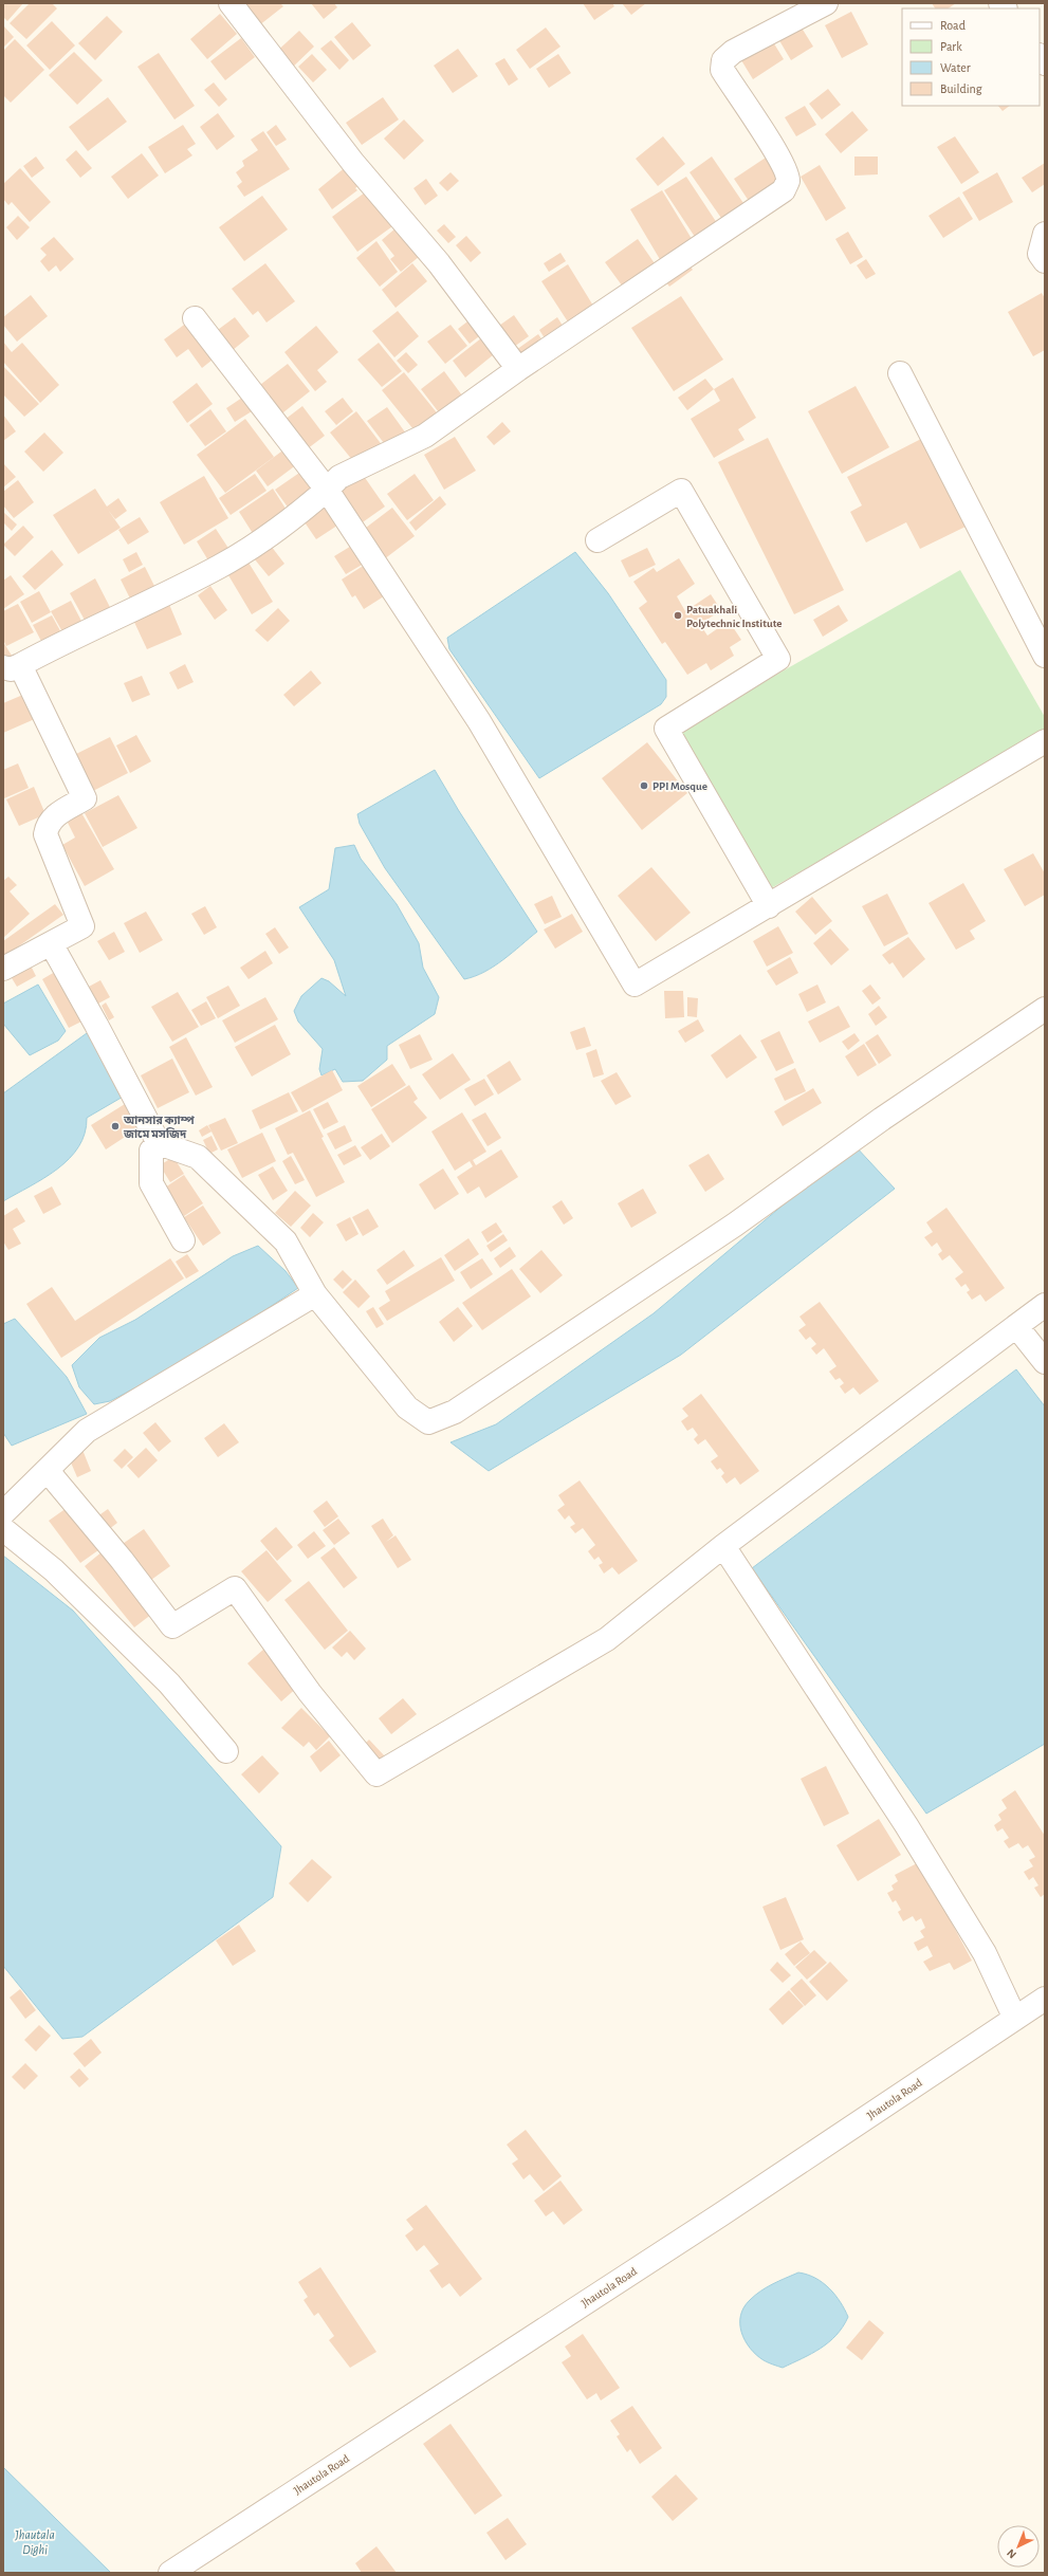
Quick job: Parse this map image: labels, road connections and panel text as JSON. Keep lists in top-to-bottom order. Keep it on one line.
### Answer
{"streets":{"street":["Jhautola Road"]},"water":["Jhautala Dighi"],"places":["Patuakhali Polytechnic Institute","PPI Mosque","আনসার ক্যাম্প জামে মসজিদ"],"legend":["Road","Park","Water","Building"],"north":"bottom left"}
